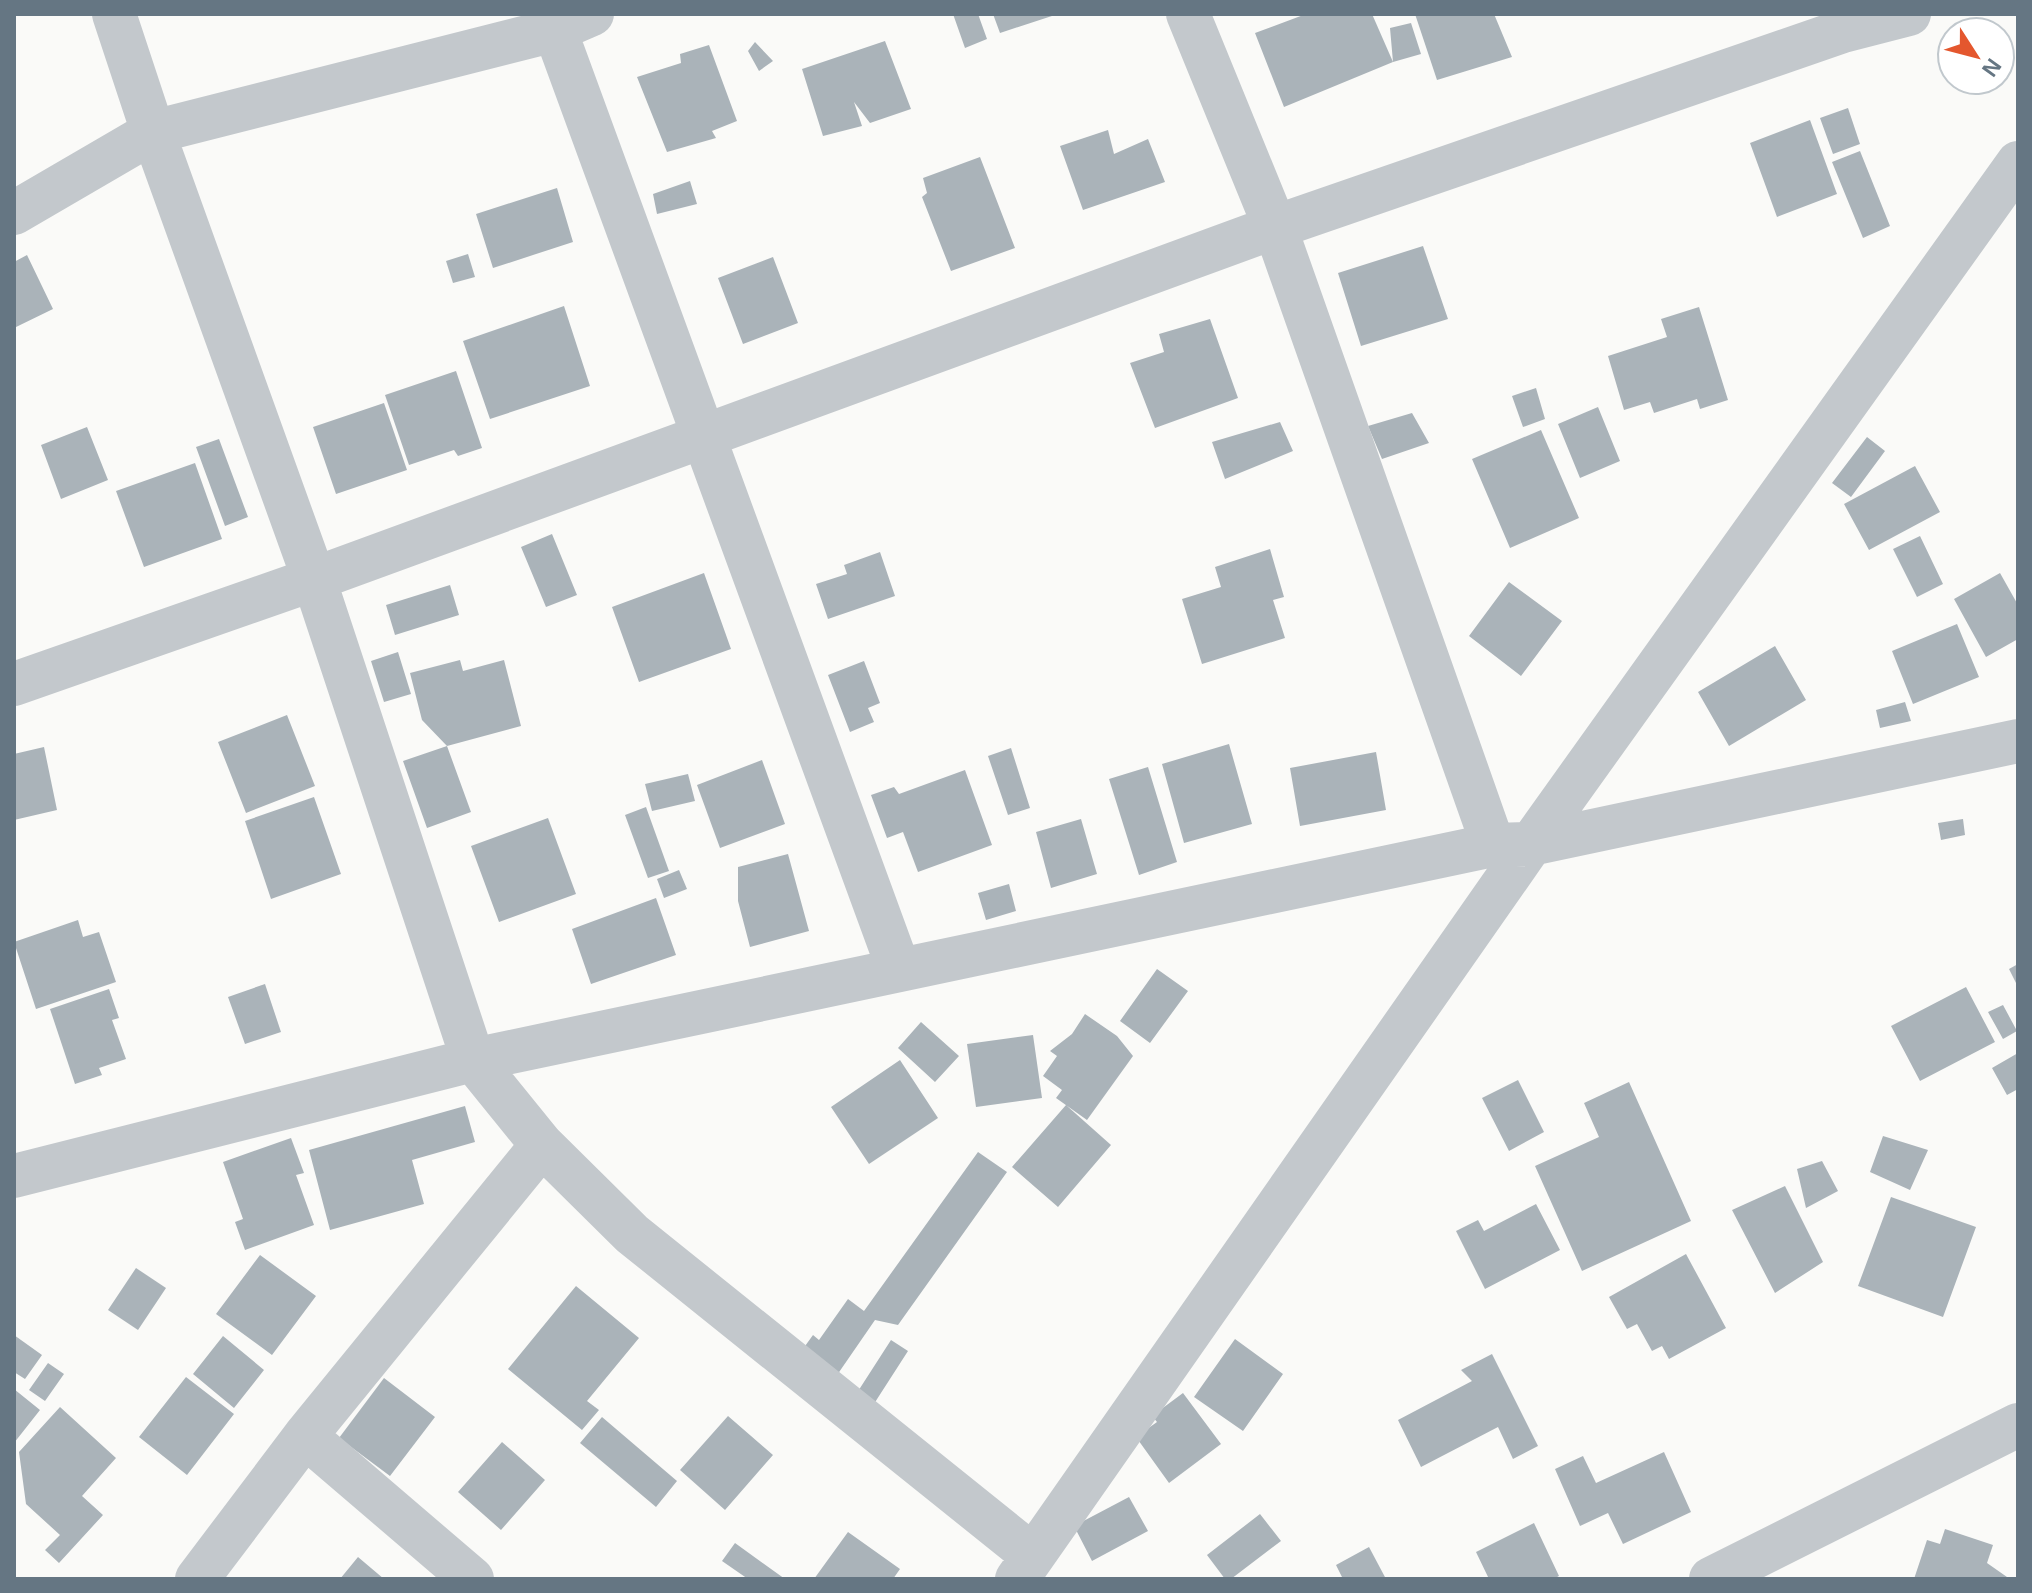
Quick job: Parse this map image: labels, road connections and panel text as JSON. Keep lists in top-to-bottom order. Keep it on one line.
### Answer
{"north":"bottom right"}
